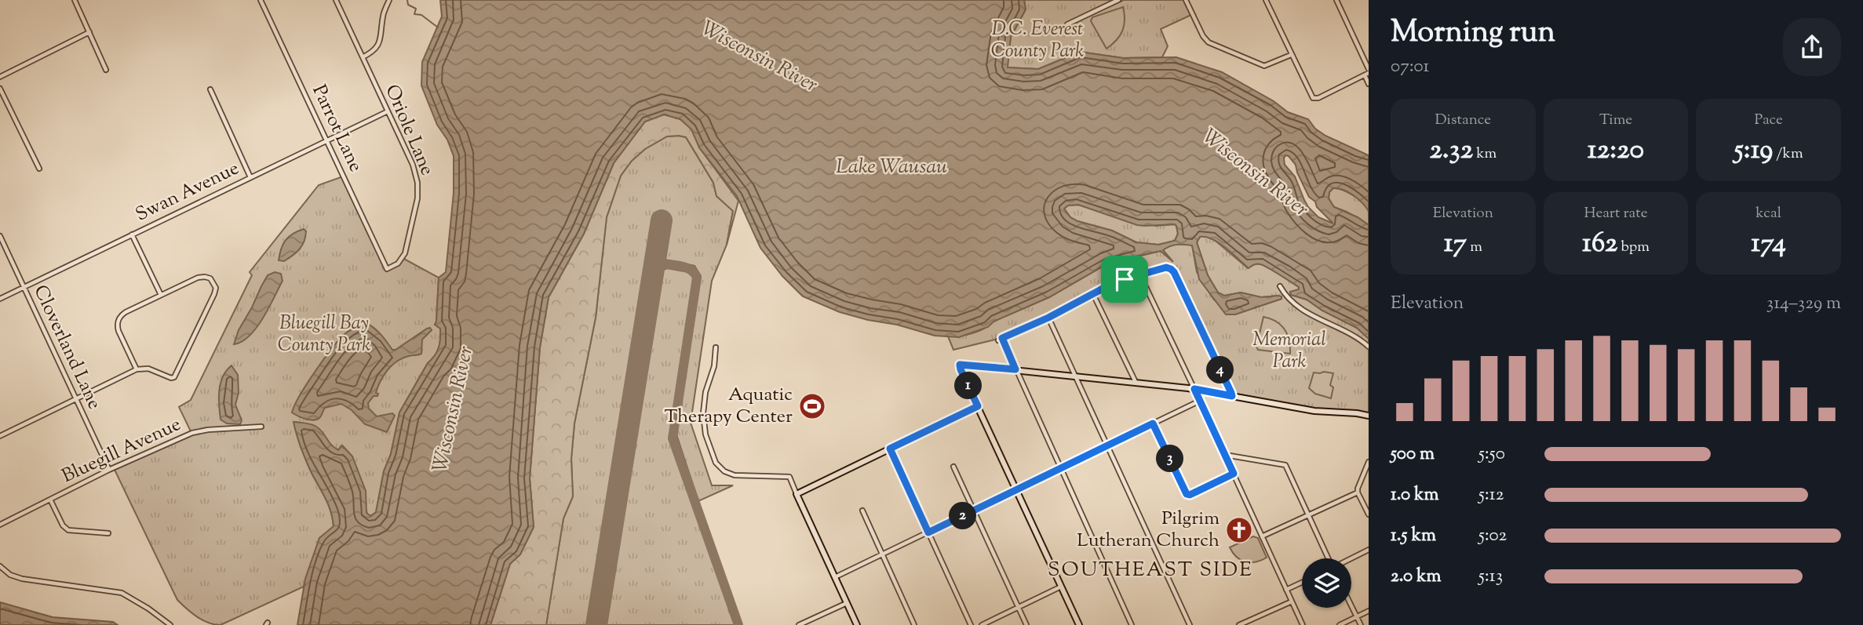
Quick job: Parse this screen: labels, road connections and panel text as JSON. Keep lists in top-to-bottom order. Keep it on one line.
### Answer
{"streets":{"street":["Parrot Lane","Oriole Lane","Swan Avenue","Cloverland Lane","Bluegill Avenue"]},"crossings":[["Parrot Lane","Oriole Lane"],["Parrot Lane","Swan Avenue"],["Oriole Lane","Swan Avenue"],["Swan Avenue","Cloverland Lane"],["Cloverland Lane","Bluegill Avenue"]],"districts":["SOUTHEAST SIDE"],"water":["Wisconsin River","Lake Wausau"],"parks":["D.C. Everest County Park","Bluegill Bay County Park","Memorial Park"],"places":{"sports":["Aquatic Therapy Center"],"church":["Pilgrim Lutheran Church"]},"page":{"heading":["Morning run","07:01"],"stats":[["Distance","2.32 km"],["Time","12:20"],["Pace","5:19 /km"],["Elevation","17 m"],["Heart rate","162 bpm"],["kcal","174"]],"chart":["Elevation","314–329 m"],"pins":["4","1","3","2"],"list":[{"name":"500 m","note":"5:50"},{"name":"1.0 km","note":"5:12"},{"name":"1.5 km","note":"5:02"},{"name":"2.0 km","note":"5:13"}]}}
